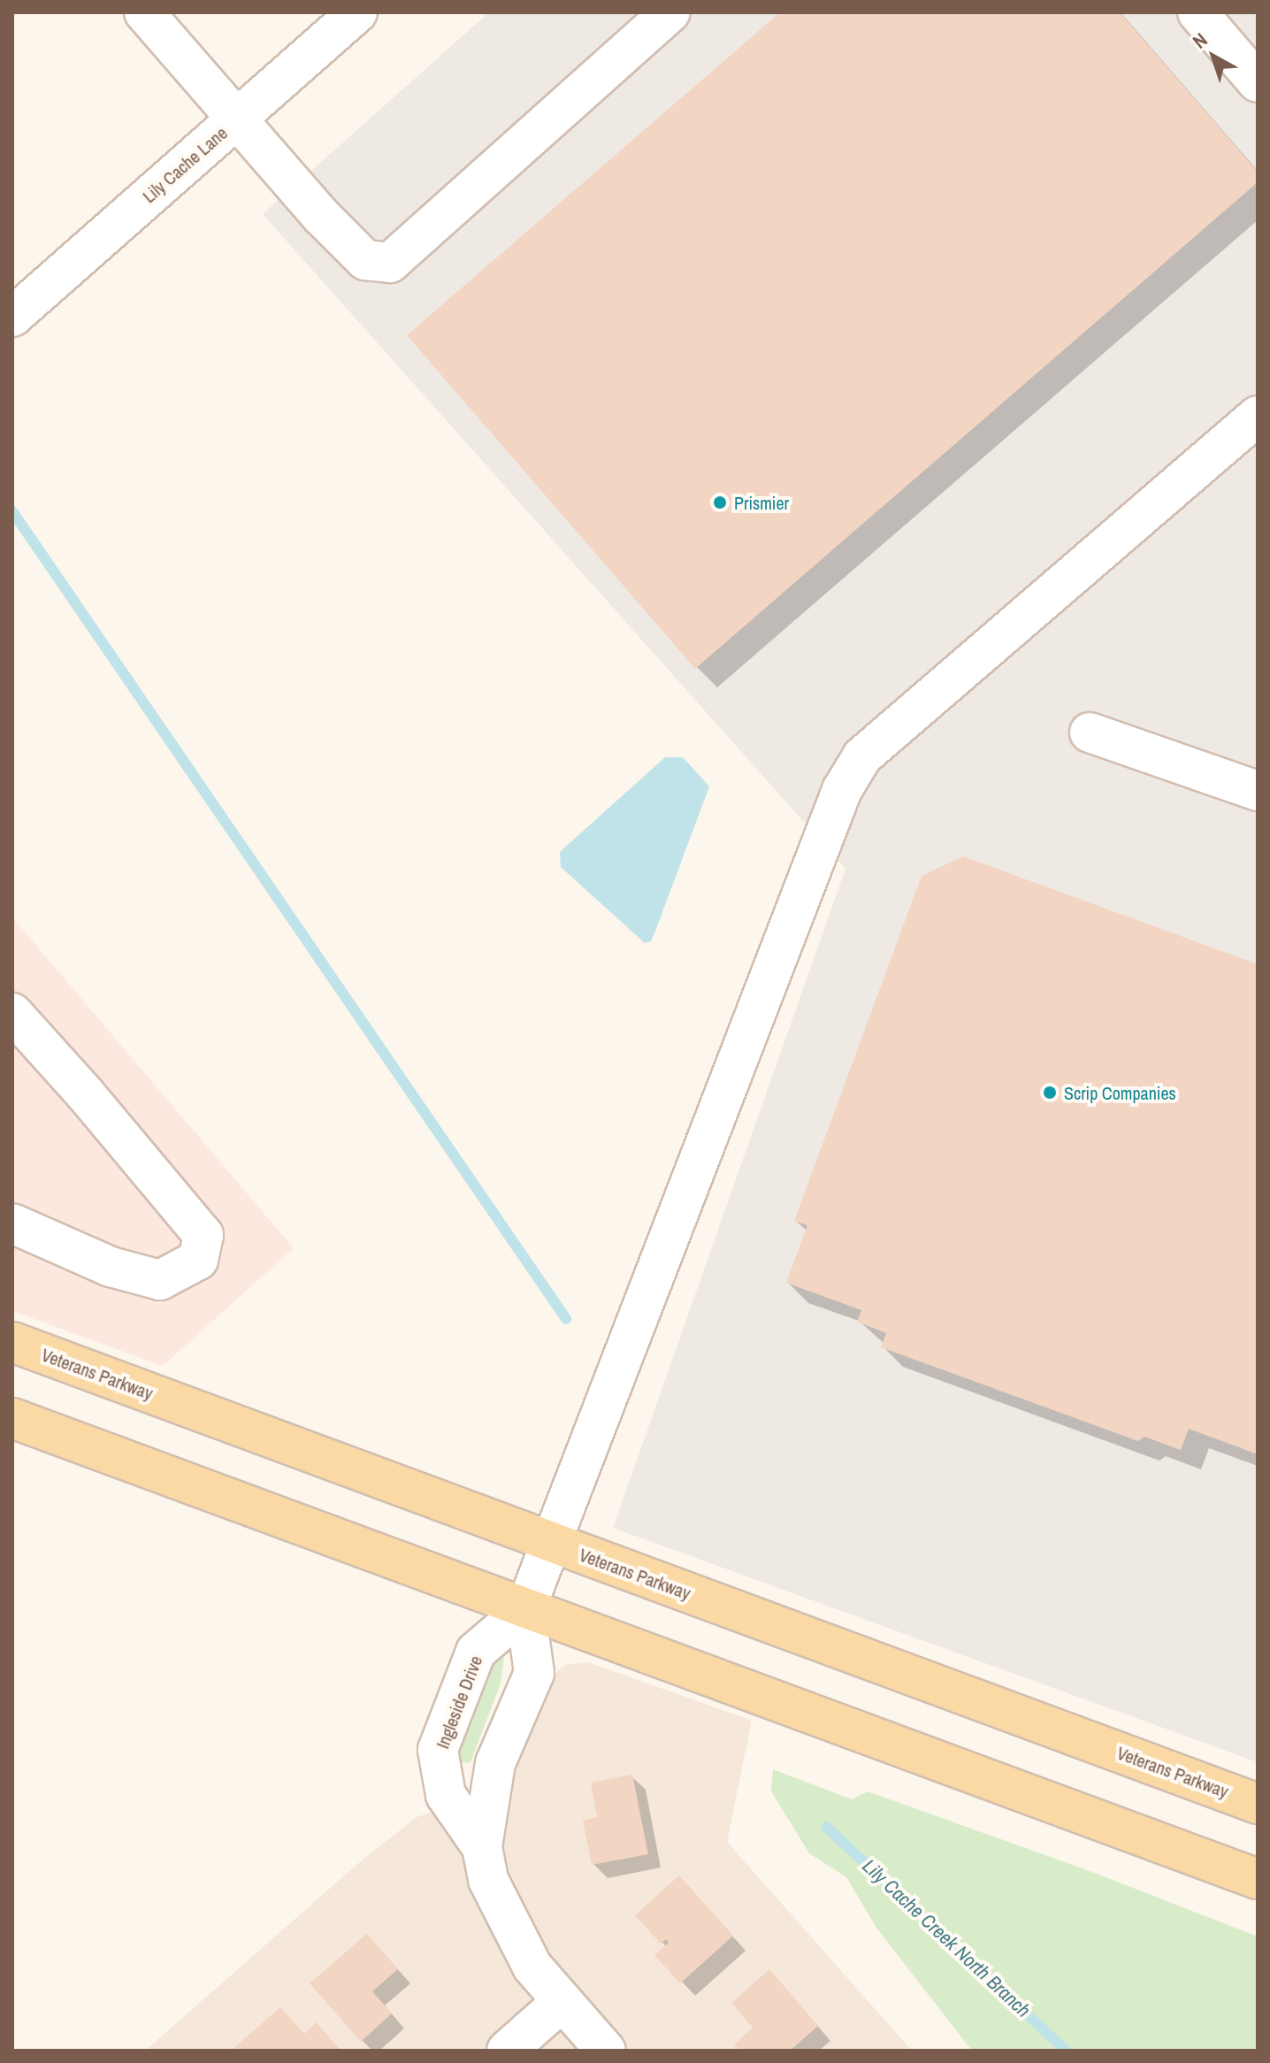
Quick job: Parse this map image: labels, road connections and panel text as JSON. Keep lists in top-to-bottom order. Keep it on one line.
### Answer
{"streets":{"main road":["Veterans Parkway"],"street":["Lily Cache Lane","Ingleside Drive"]},"crossings":[["Veterans Parkway","Ingleside Drive"]],"water":["Lily Cache Creek North Branch"],"places":["Prismier","Scrip Companies"],"north":"top left"}
